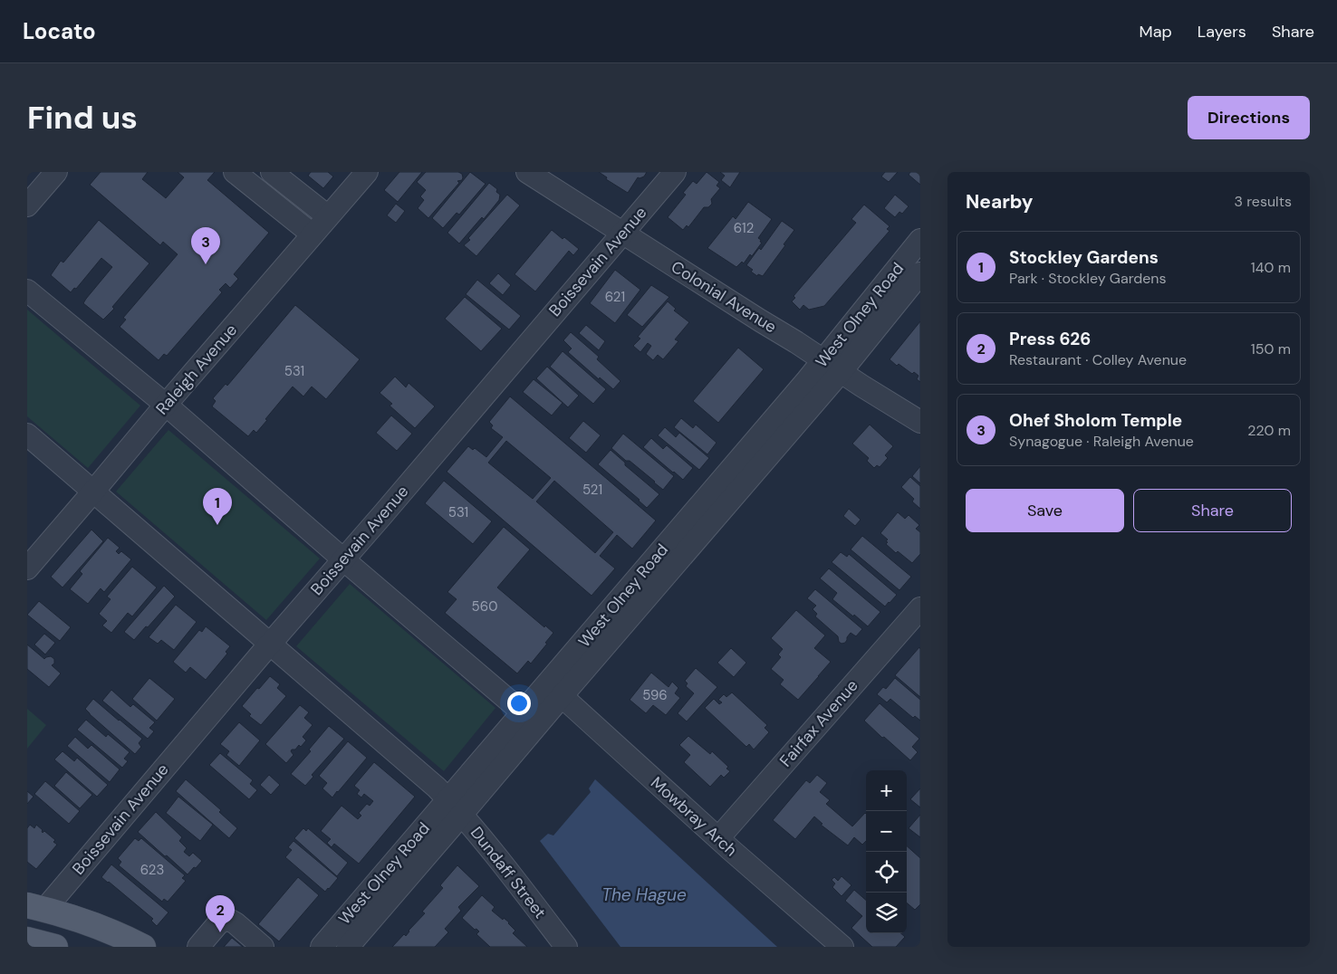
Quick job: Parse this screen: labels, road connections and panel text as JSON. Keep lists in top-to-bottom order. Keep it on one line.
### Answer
{"streets":{"street":["Boissevain Avenue","Colonial Avenue","West Olney Road","Raleigh Avenue","Fairfax Avenue","Mowbray Arch","Dundaff Street"]},"crossings":[["Boissevain Avenue","Colonial Avenue"],["Boissevain Avenue","Dundaff Street"],["Colonial Avenue","West Olney Road"],["West Olney Road","Mowbray Arch"],["West Olney Road","Dundaff Street"],["Raleigh Avenue","Dundaff Street"],["Fairfax Avenue","Mowbray Arch"]],"water":["The Hague"],"house_numbers":["612","621","531","521","531","560","596","623"],"page":{"header":"Locato","nav":["Map","Layers","Share"],"buttons":["Directions",["Save","Share"]],"title":"Find us","heading":["Nearby","3 results"],"pins":["3","1","2"],"list":[{"mark":"1","name":"Stockley Gardens","note":"Park · Stockley Gardens","value":"140 m"},{"mark":"2","name":"Press 626","note":"Restaurant · Colley Avenue","value":"150 m"},{"mark":"3","name":"Ohef Sholom Temple","note":"Synagogue · Raleigh Avenue","value":"220 m"}],"map_buttons":["+","−"]}}
